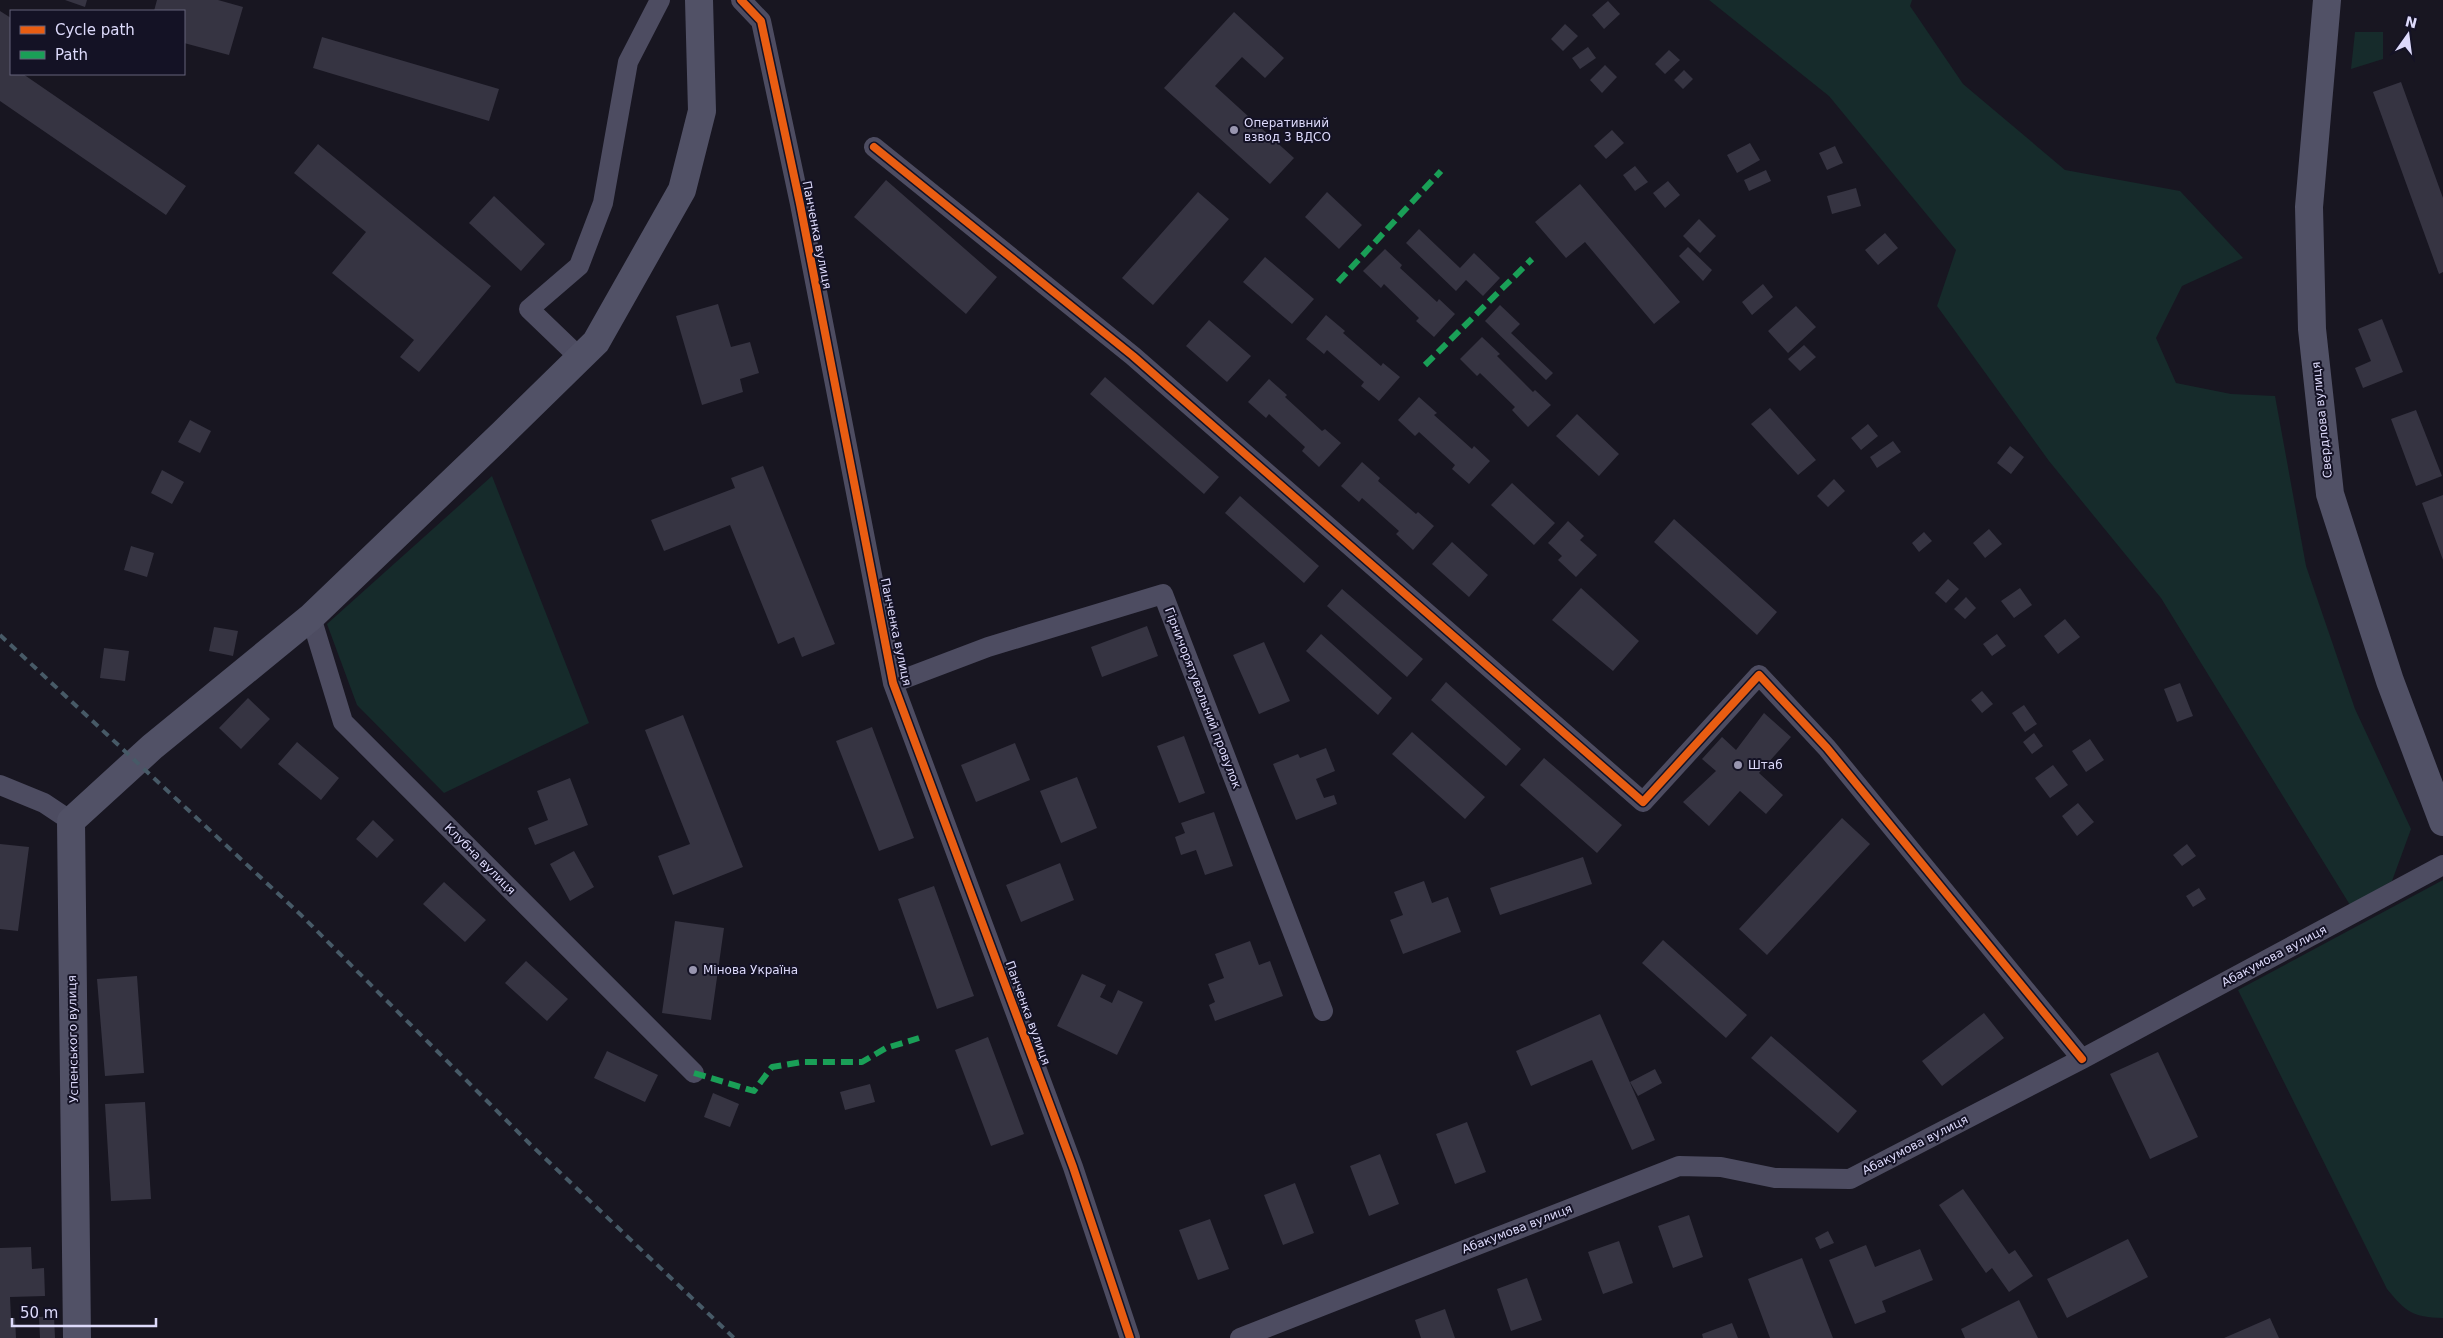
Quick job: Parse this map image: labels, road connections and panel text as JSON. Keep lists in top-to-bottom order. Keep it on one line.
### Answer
{"streets":{"street":["Панченка вулиця","Свердлова вулиця","Гірничорятувальний провулок","Клубна вулиця","Абакумова вулиця","Успенського вулиця"]},"crossings":[["Панченка вулиця","Гірничорятувальний провулок"]],"places":["Оперативний взвод 3 ВДСО","Штаб","Мінова Україна"],"legend":["Cycle path","Path"],"scale_bar":"50 m","north":"top"}
